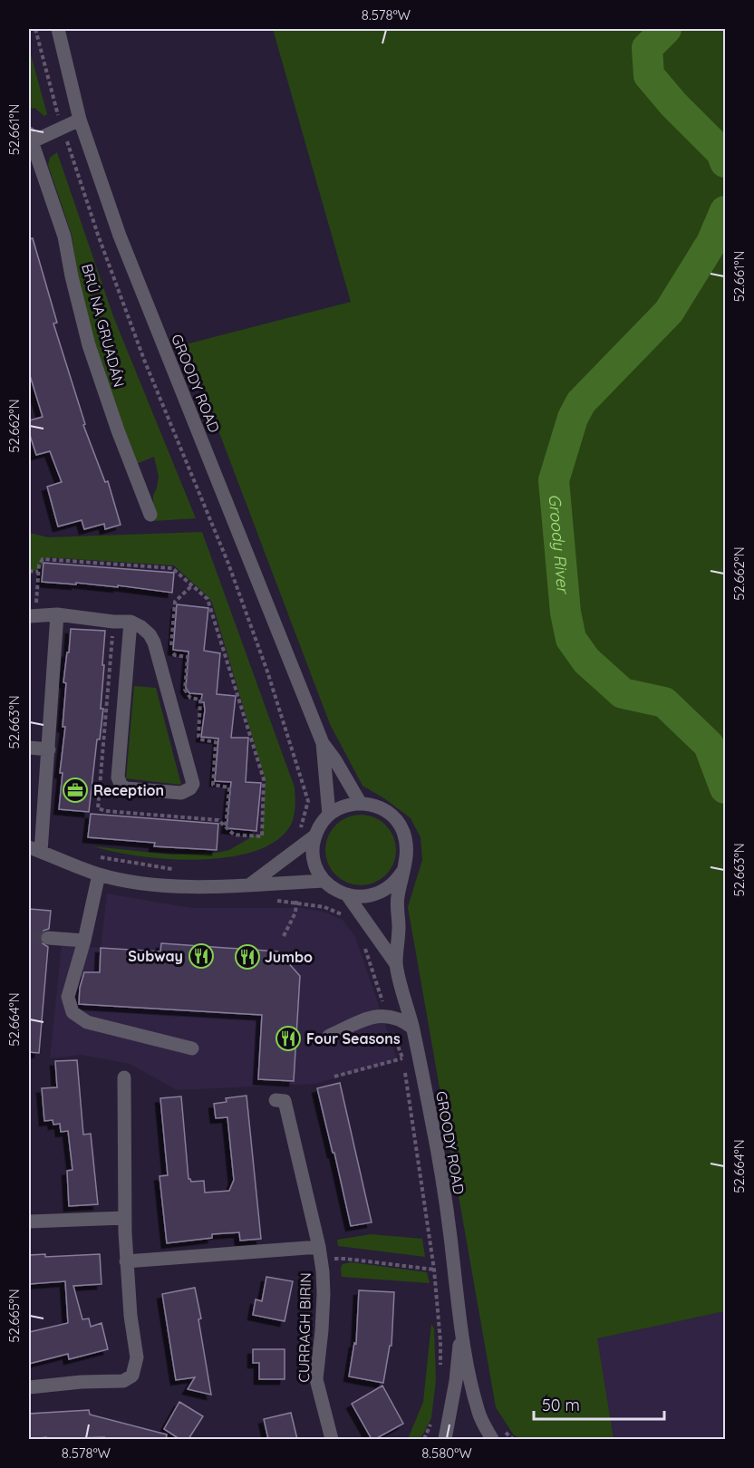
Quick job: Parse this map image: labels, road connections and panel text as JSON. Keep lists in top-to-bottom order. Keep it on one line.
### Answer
{"streets":{"street":["BRÚ NA GRUADÁN","GROODY ROAD","CURRAGH BIRIN"]},"crossings":[["BRÚ NA GRUADÁN","GROODY ROAD"]],"water":["Groody River"],"places":{"office":["Reception"],"restaurant":["Subway","Jumbo","Four Seasons"]},"scale_bar":"50 m","coordinates":["8.578°W","52.661°N","52.662°N","52.663°N","52.664°N","52.665°N","8.580°W"]}
